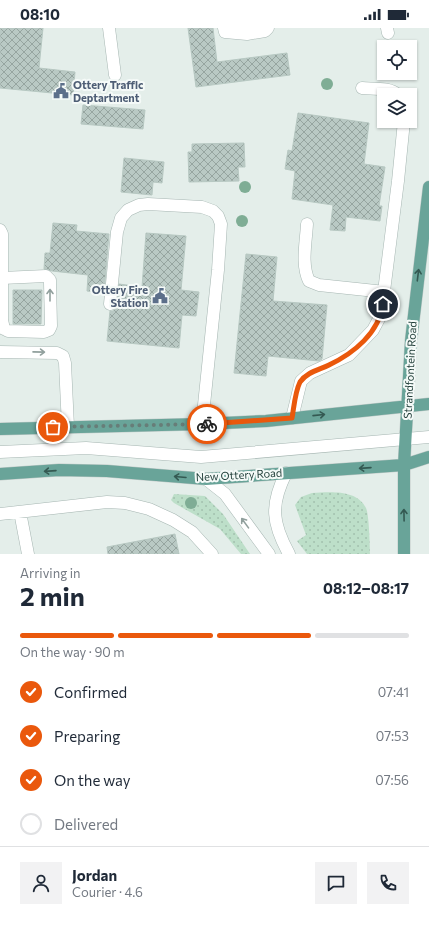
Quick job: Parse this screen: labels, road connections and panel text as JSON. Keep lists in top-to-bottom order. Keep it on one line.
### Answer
{"streets":{"main road":["Strandfontein Road","New Ottery Road"]},"crossings":[["Strandfontein Road","New Ottery Road"]],"one_way":["Strandfontein Road"],"places":{"public building":["Ottery Traffic Deptartment","Ottery Fire Station"]},"page":{"status":"08:10","heading":["2 min","Arriving in","08:12–08:17"],"panel":["Jordan","Courier · 4.6"],"bar":"On the way · 90 m","list":[["Confirmed","07:41"],["Preparing","07:53"],["On the way","07:56"],"Delivered"]}}
